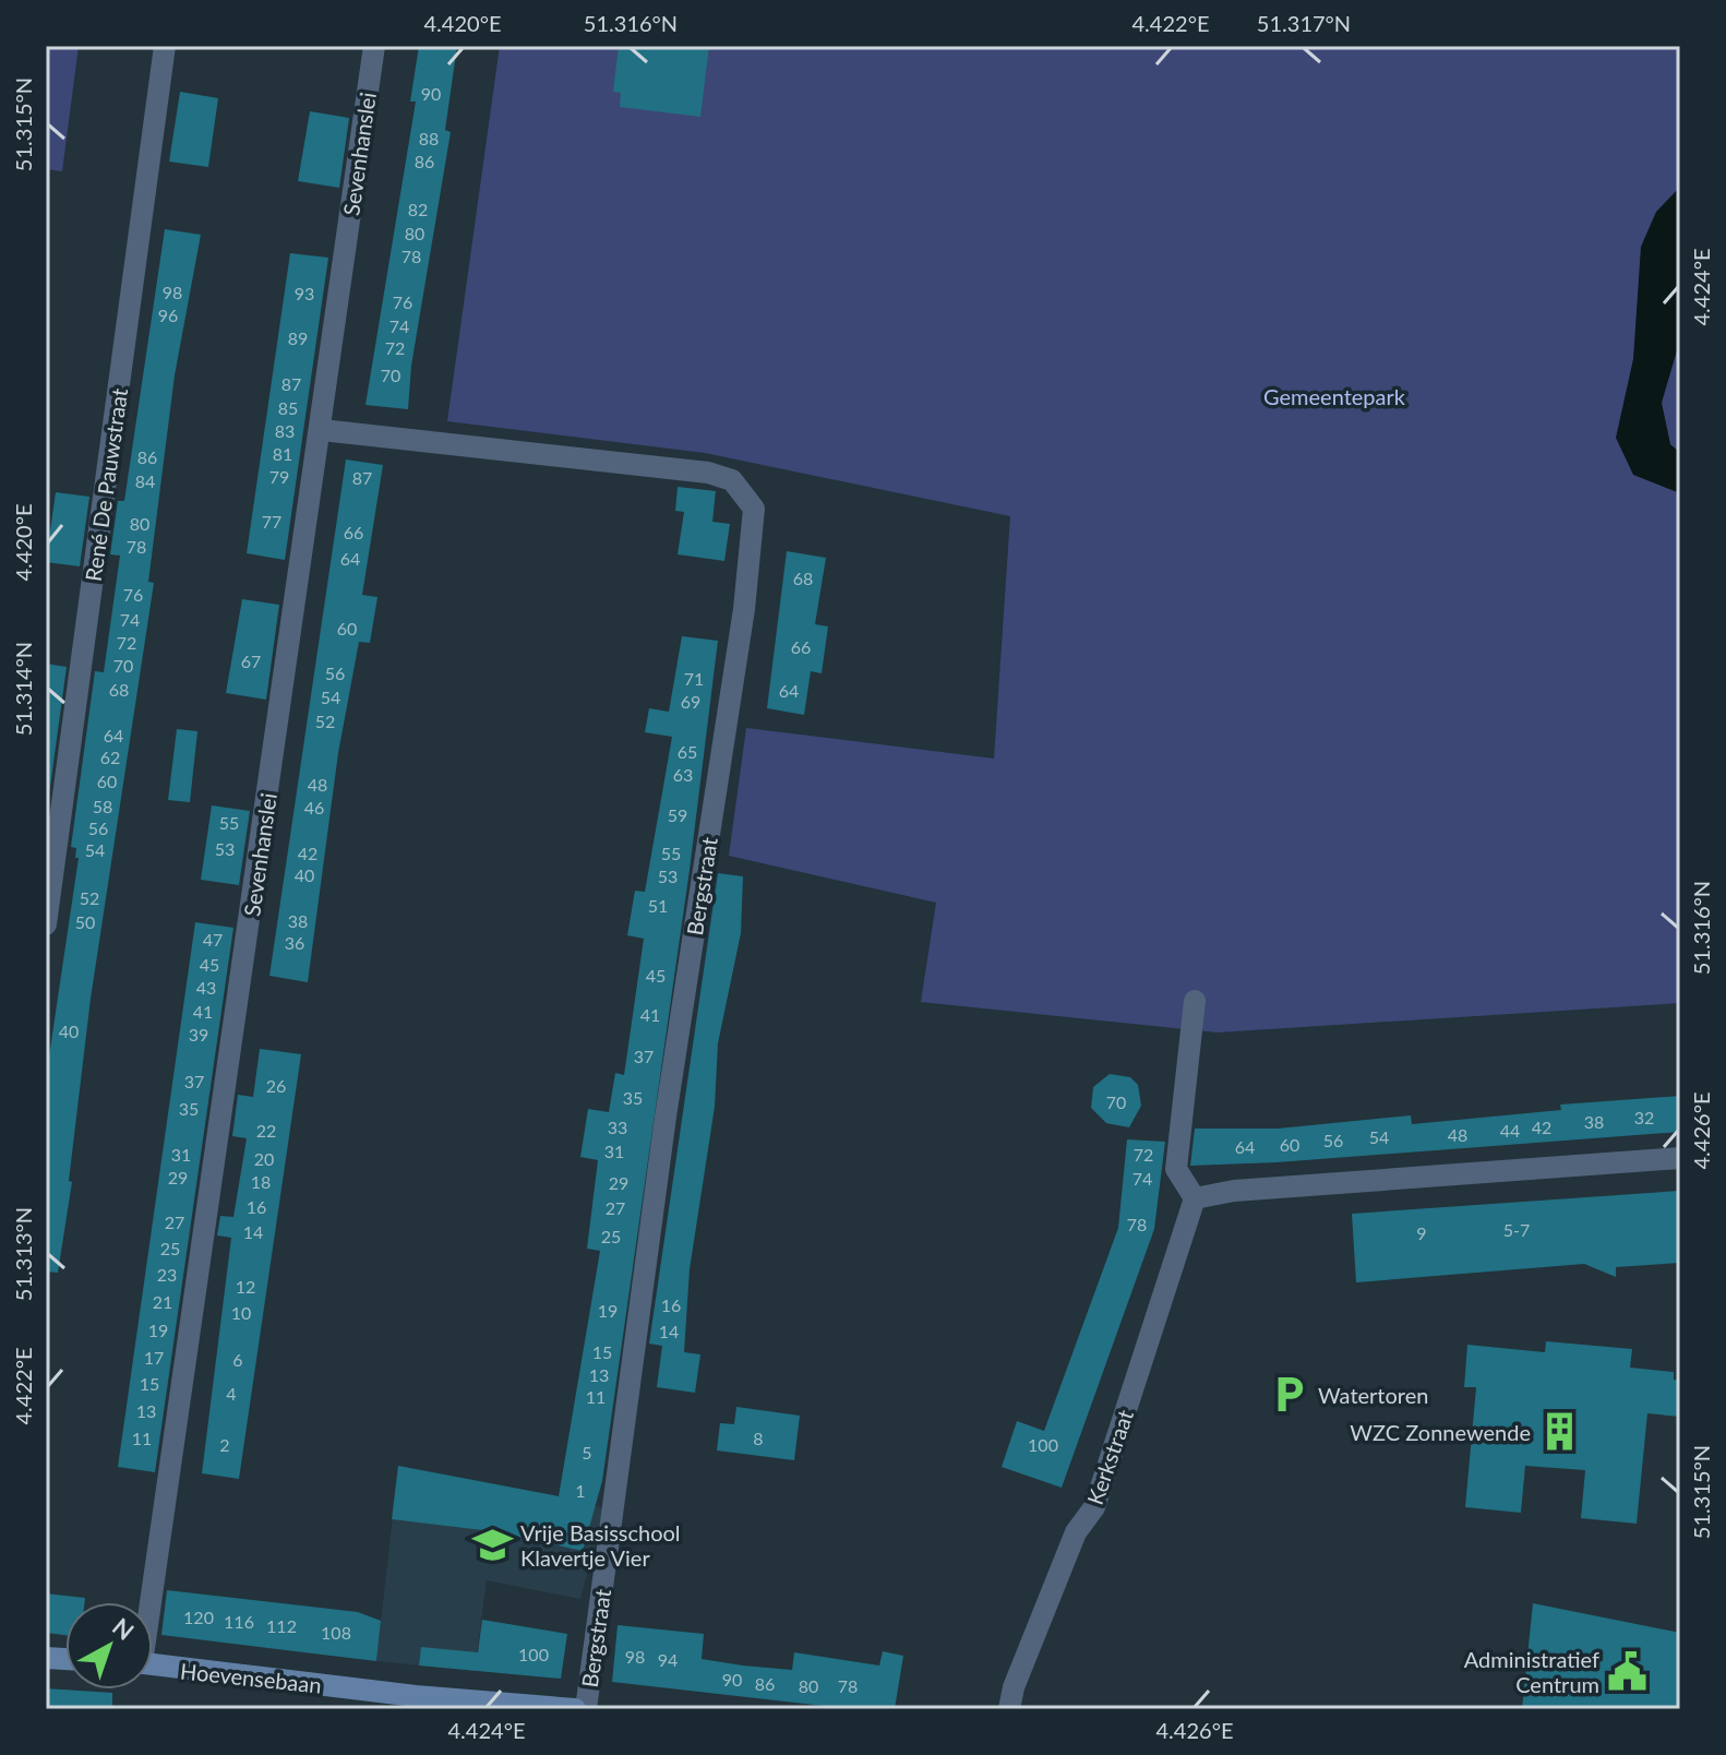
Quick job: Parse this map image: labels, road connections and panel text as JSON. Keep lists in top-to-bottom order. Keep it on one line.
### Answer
{"streets":{"street":["Sevenhanslei","René De Pauwstraat","Bergstraat","Kerkstraat","Hoevensebaan"]},"crossings":[["Sevenhanslei","Bergstraat"]],"parks":["Gemeentepark"],"places":{"parking":["Watertoren"],"building":["WZC Zonnewende"],"school or university":["Vrije Basisschool Klavertje Vier"],"public building":["Administratief Centrum"]},"house_numbers":["90","88","86","82","80","78","98","93","76","96","74","89","72","70","87","85","83","81","86","79","87","84","77","80","66","78","64","68","76","74","60","72","66","67","70","56","71","68","64","54","69","52","64","65","62","63","60","48","58","46","59","55","56","53","54","42","55","40","53","52","51","38","50","47","36","45","45","43","41","41","40","39","37","37","26","35","70","35","32","38","33","42","22","44","48","54","56","60","64","31","31","72","20","29","74","18","29","16","27","27","78","5-7","14","9","25","25","23","12","21","16","19","10","19","14","15","17","6","13","15","4","11","13","11","8","2","100","5","1","120","116","112","108","100","98","94","90","86","80","78"],"north":"top right","coordinates":["4.420°E","51.316°N","4.422°E","51.317°N","51.315°N","4.424°E","51.314°N","4.426°E","51.313°N"]}
